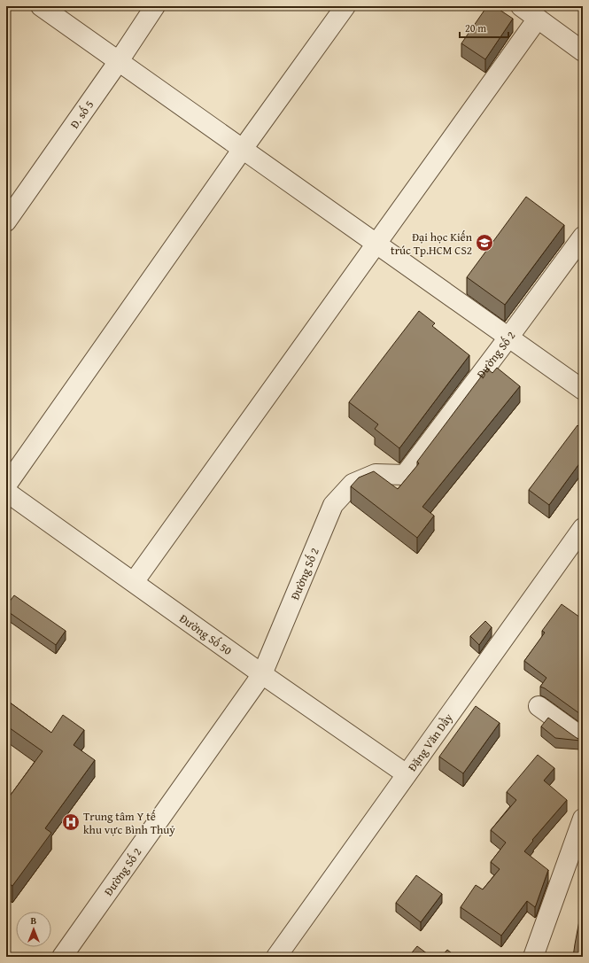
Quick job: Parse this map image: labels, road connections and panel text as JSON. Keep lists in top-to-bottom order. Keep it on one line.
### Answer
{"streets":{"street":["Đ. số 5","Đường Số 2","Đường Số 50","Đặng Văn Dầy"]},"crossings":[["Đường Số 2","Đường Số 50"],["Đường Số 50","Đặng Văn Dầy"]],"places":{"school or university":["Đại học Kiến trúc Tp.HCM CS2"],"hospital":["Trung tâm Y tế khu vực Bình Thuỷ"]},"scale_bar":"20 m","north":"top"}
